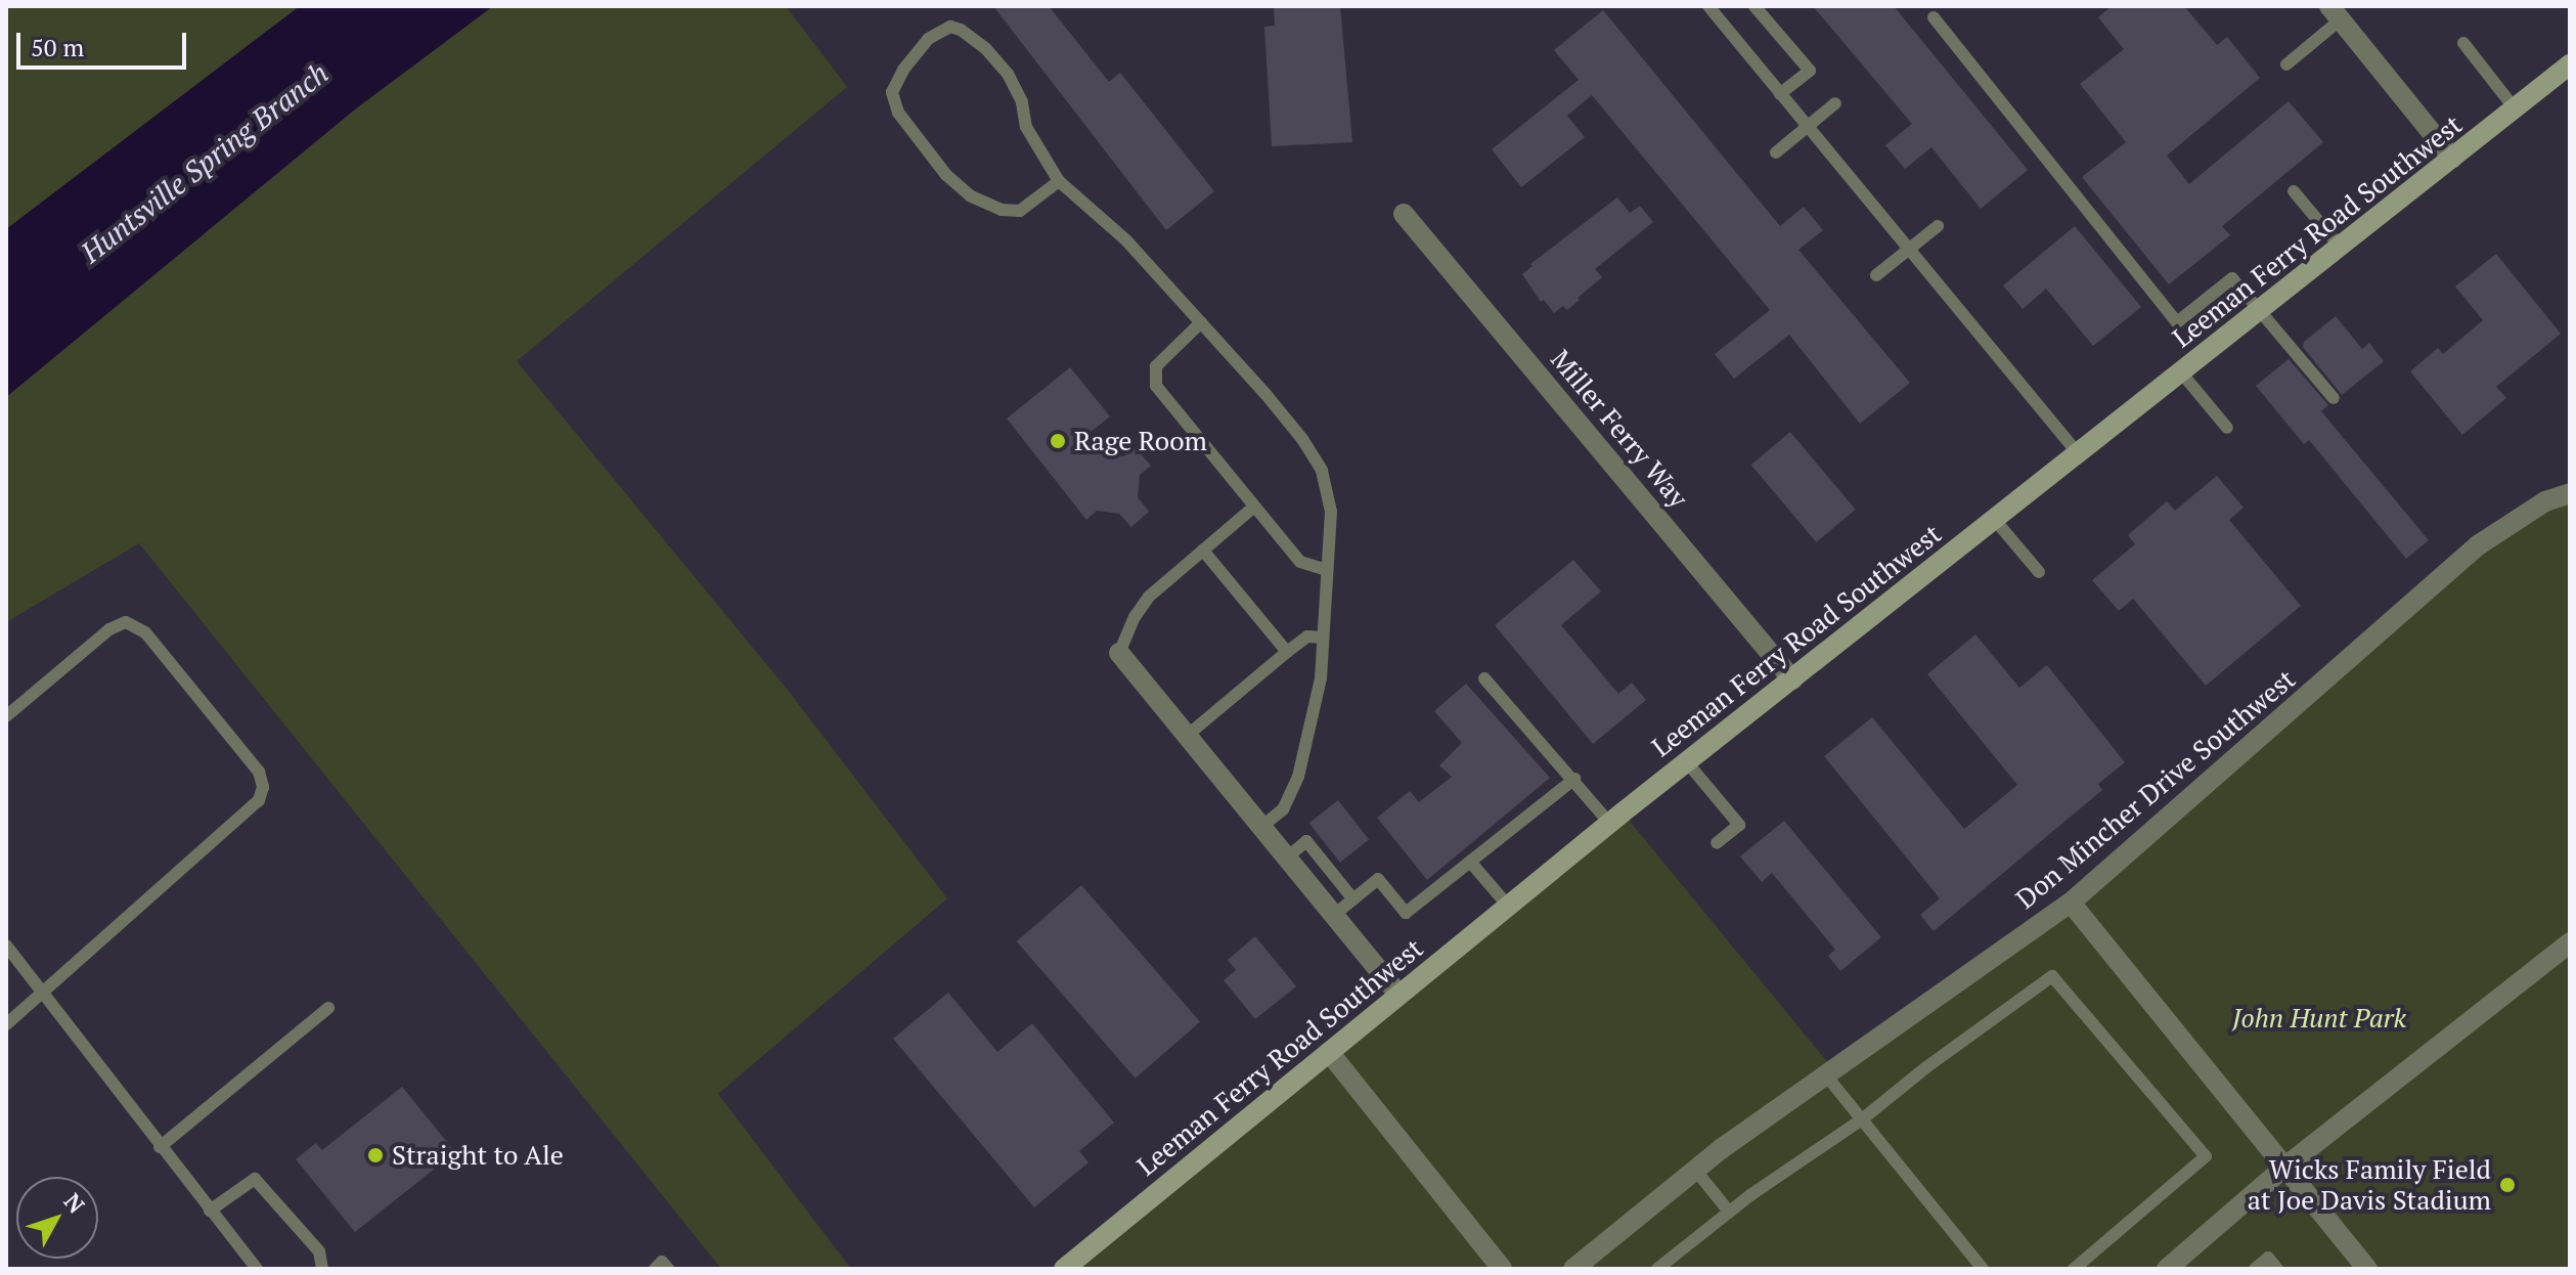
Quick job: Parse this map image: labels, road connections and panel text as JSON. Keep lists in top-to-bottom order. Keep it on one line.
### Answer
{"streets":{"street":["Leeman Ferry Road Southwest","Miller Ferry Way","Don Mincher Drive Southwest"]},"crossings":[["Leeman Ferry Road Southwest","Miller Ferry Way"]],"water":["Huntsville Spring Branch"],"parks":["John Hunt Park"],"places":["Rage Room","Straight to Ale","Wicks Family Field at Joe Davis Stadium"],"scale_bar":"50 m","north":"top right"}
